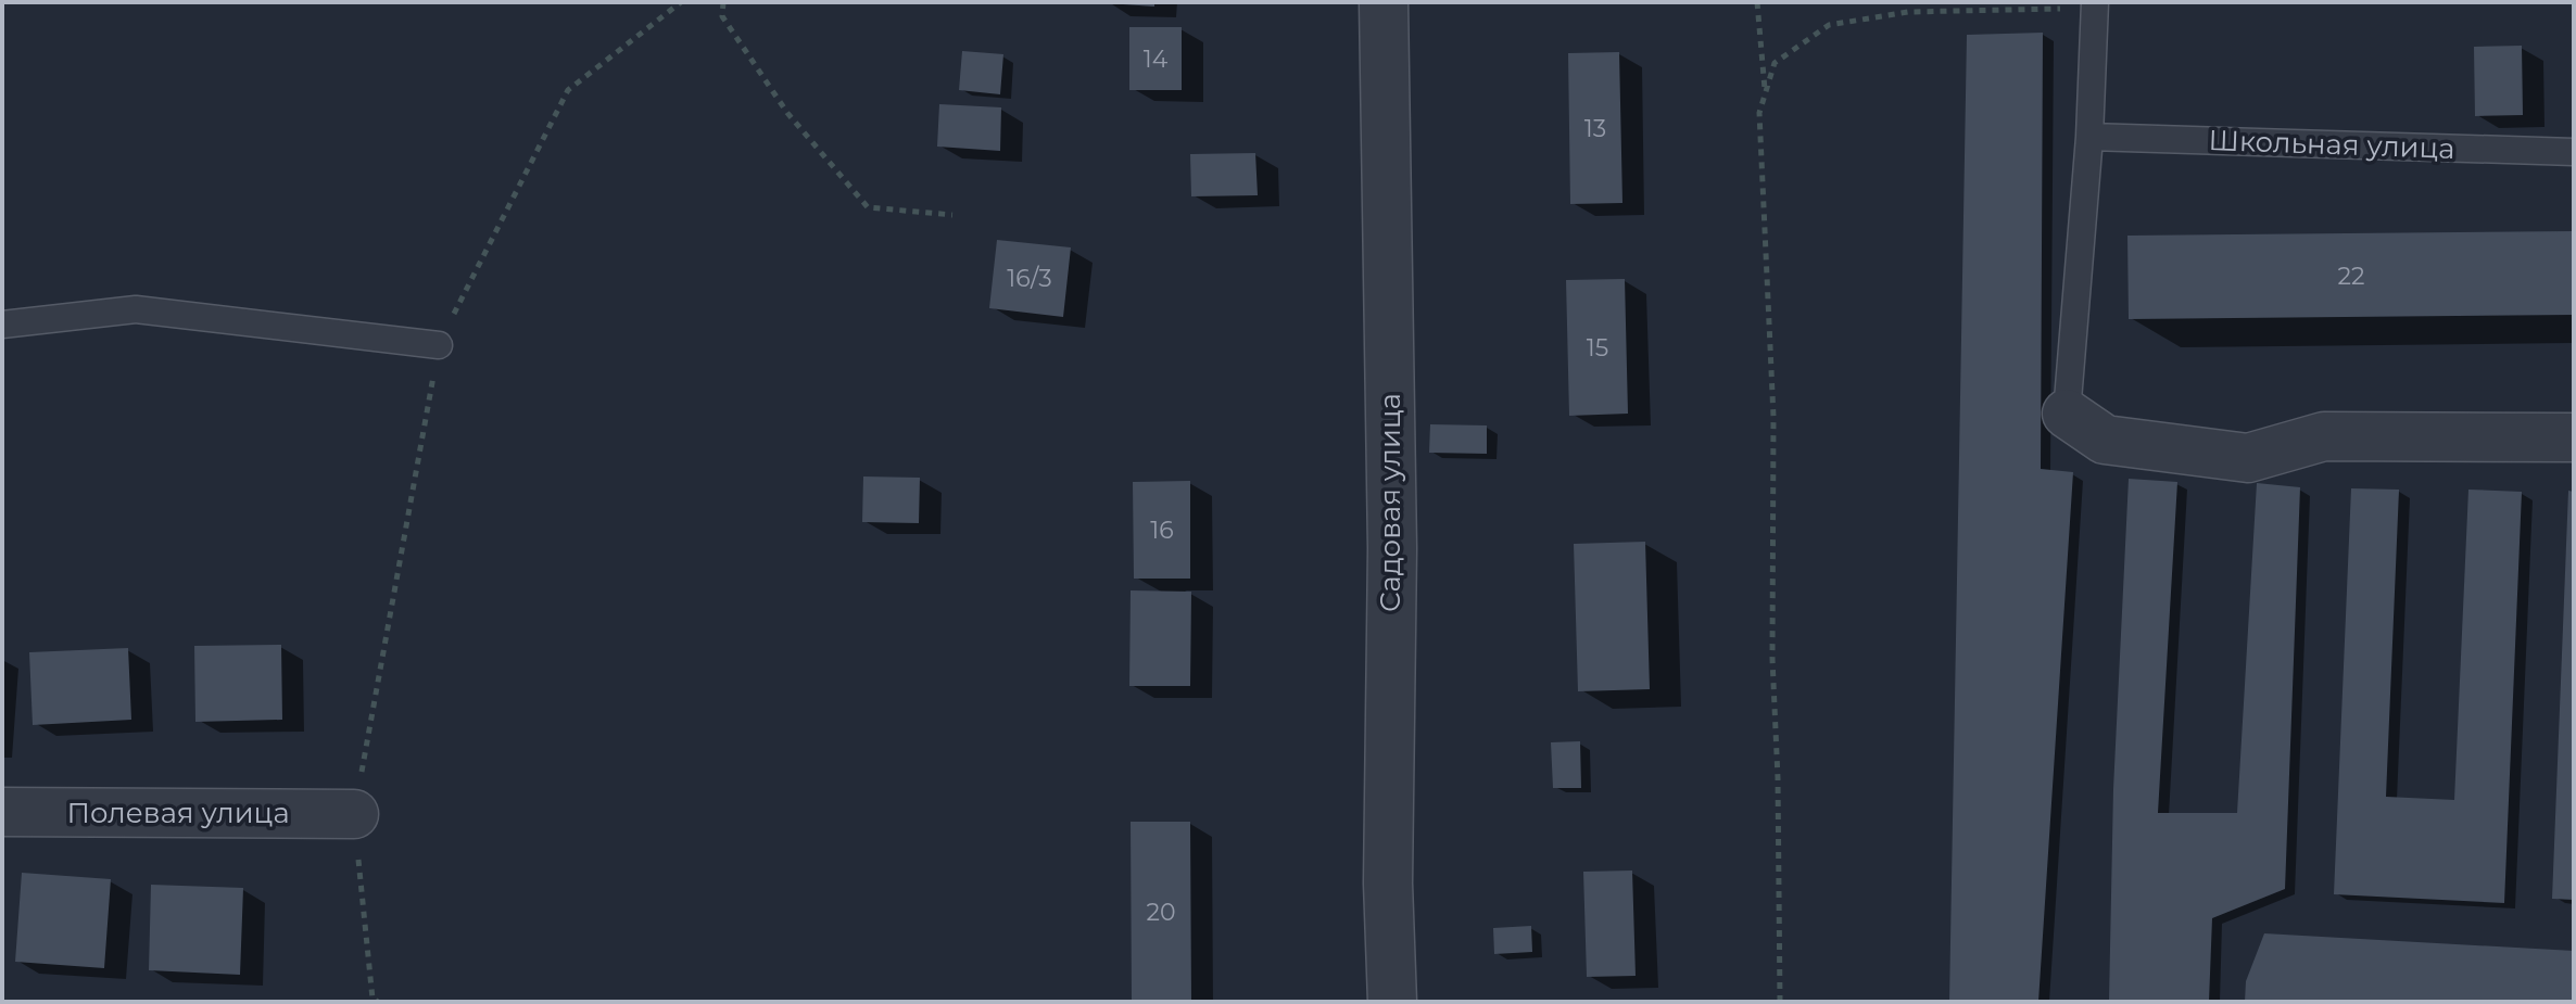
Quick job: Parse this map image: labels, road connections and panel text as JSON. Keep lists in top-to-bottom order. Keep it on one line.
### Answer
{"streets":{"street":["Садовая улица","Полевая улица"],"lane":["Школьная улица"]},"house_numbers":["14","13","22","16/3","15","16","20"]}
